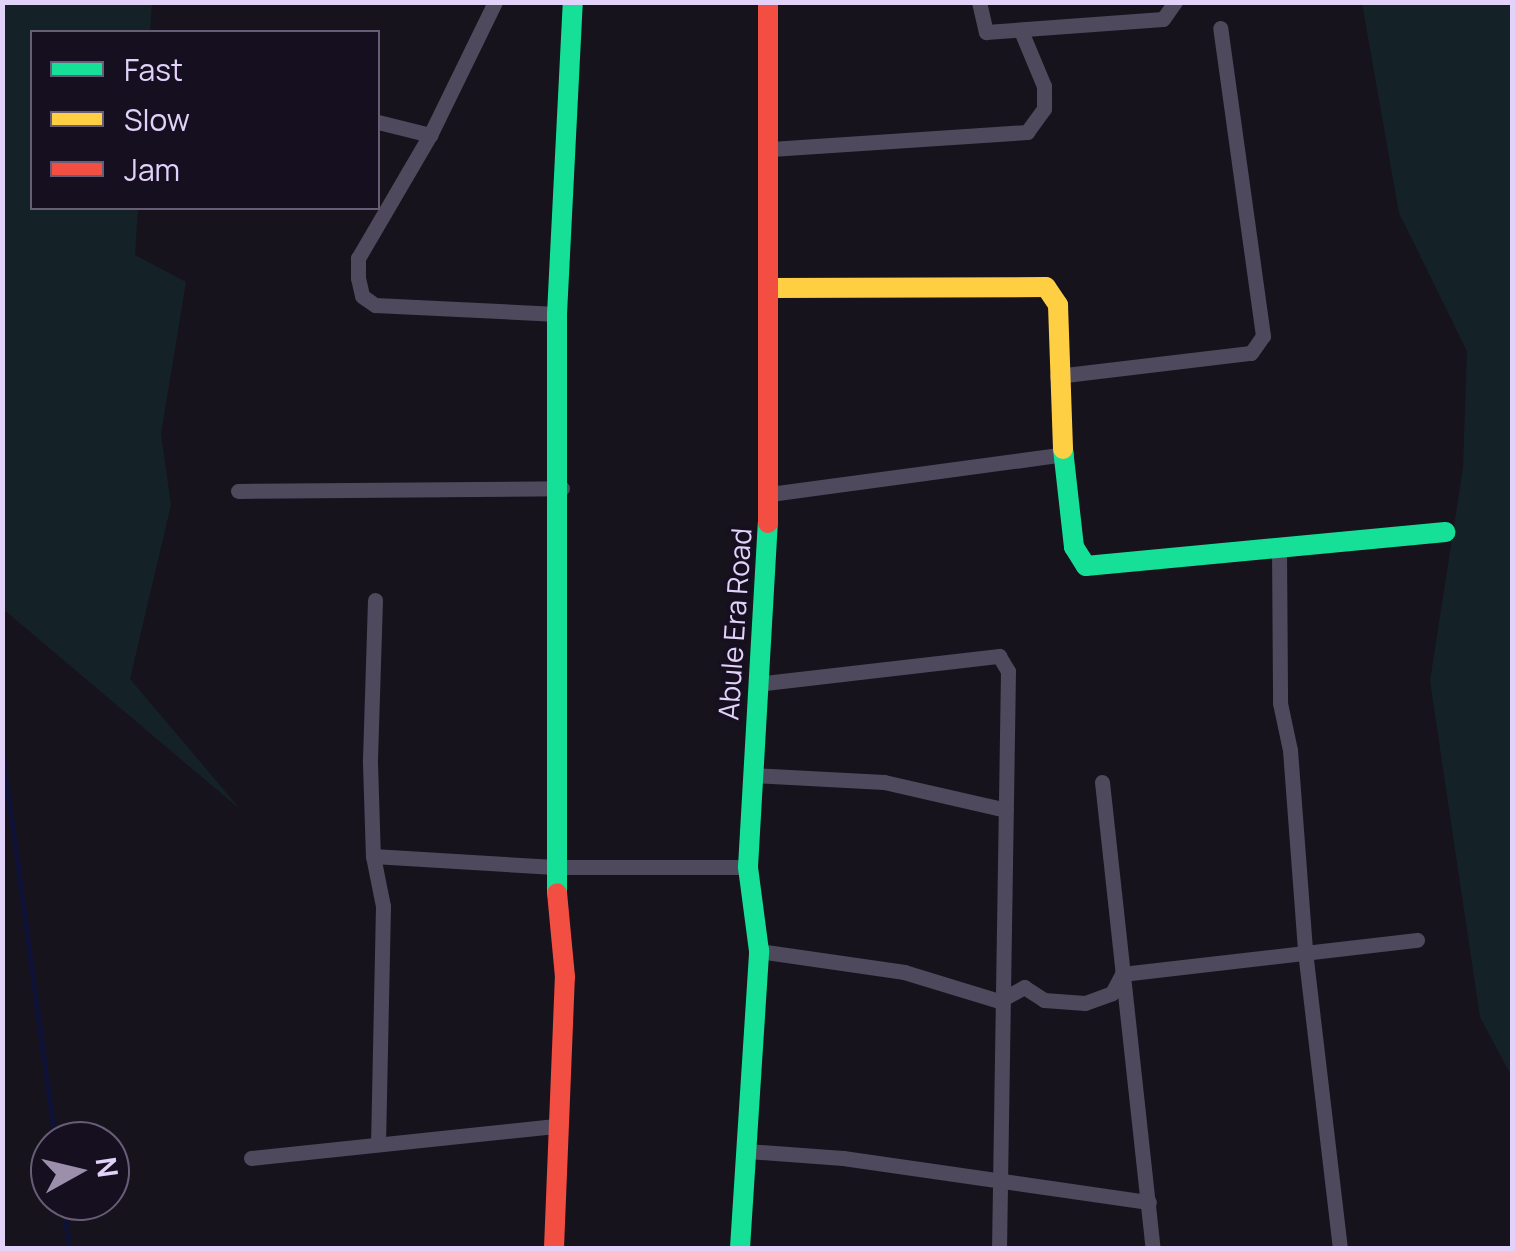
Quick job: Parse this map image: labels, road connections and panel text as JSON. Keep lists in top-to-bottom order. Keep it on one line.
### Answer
{"streets":{"street":["Abule Era Road"]},"legend":["Fast","Slow","Jam"],"north":"right"}
